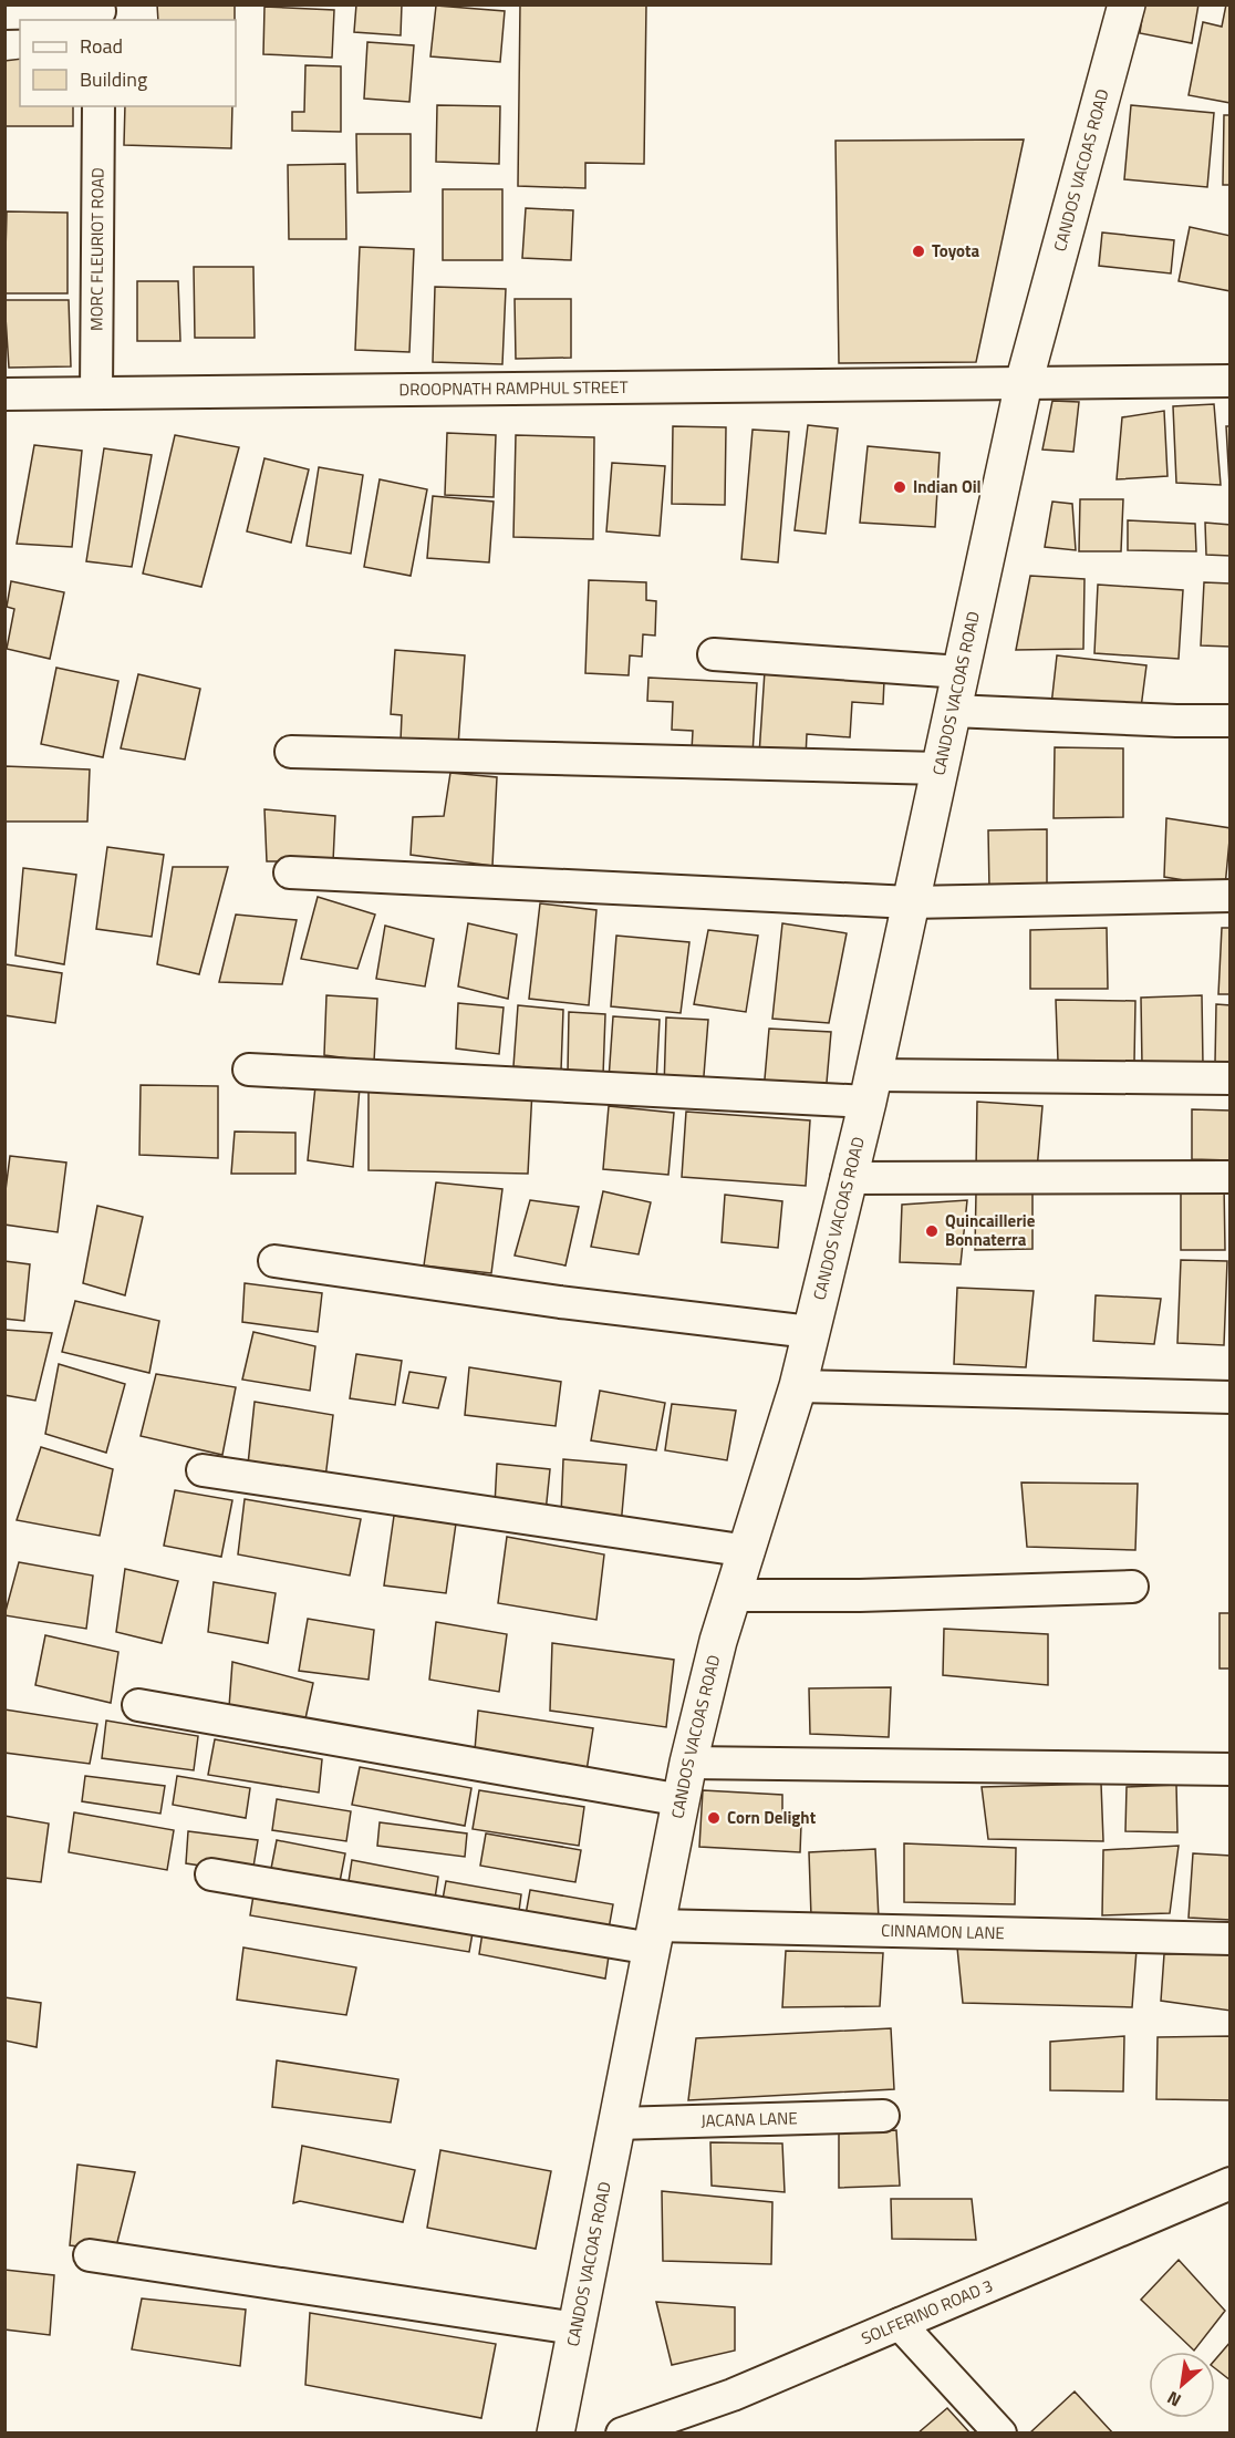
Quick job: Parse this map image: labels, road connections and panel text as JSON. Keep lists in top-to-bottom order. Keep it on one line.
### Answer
{"streets":{"main road":["CANDOS VACOAS ROAD"],"street":["MORC FLEURIOT ROAD","DROOPNATH RAMPHUL STREET","CINNAMON LANE","JACANA LANE","SOLFERINO ROAD 3"]},"crossings":[["CANDOS VACOAS ROAD","DROOPNATH RAMPHUL STREET"],["CANDOS VACOAS ROAD","CINNAMON LANE"],["CANDOS VACOAS ROAD","JACANA LANE"],["MORC FLEURIOT ROAD","DROOPNATH RAMPHUL STREET"]],"places":["Toyota","Indian Oil","Quincaillerie Bonnaterra","Corn Delight"],"legend":["Road","Building"],"north":"bottom left"}
